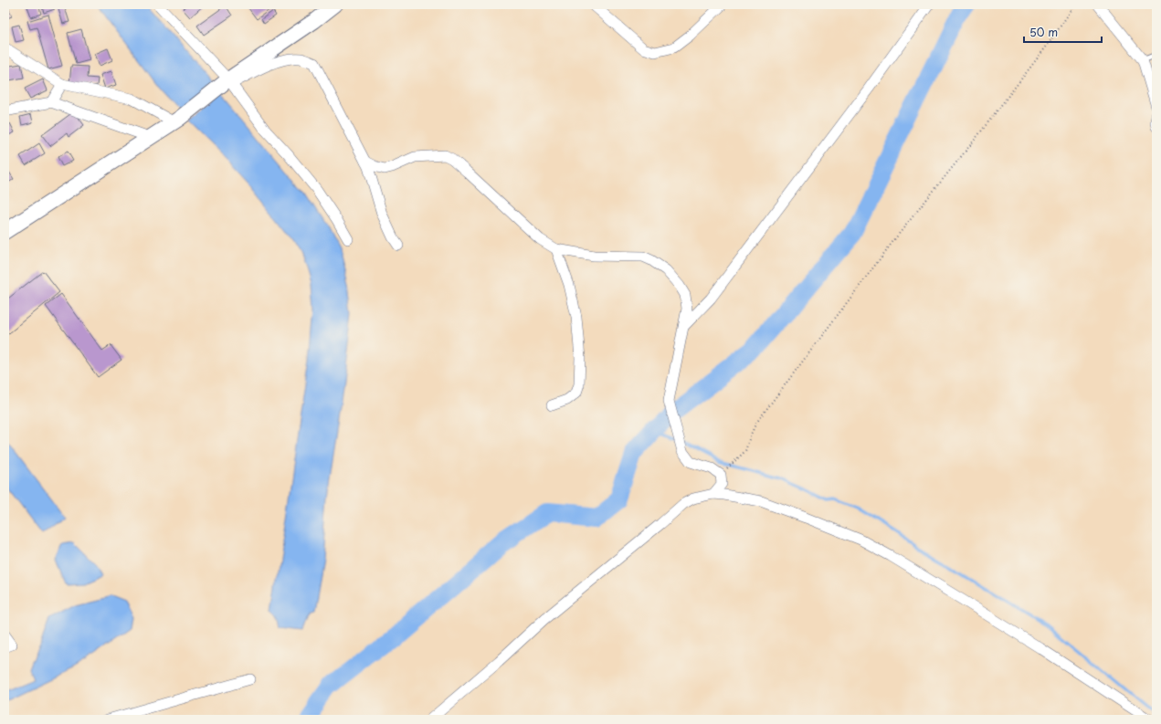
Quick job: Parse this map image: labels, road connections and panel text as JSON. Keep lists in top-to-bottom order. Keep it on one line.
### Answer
{"scale_bar":"50 m"}
